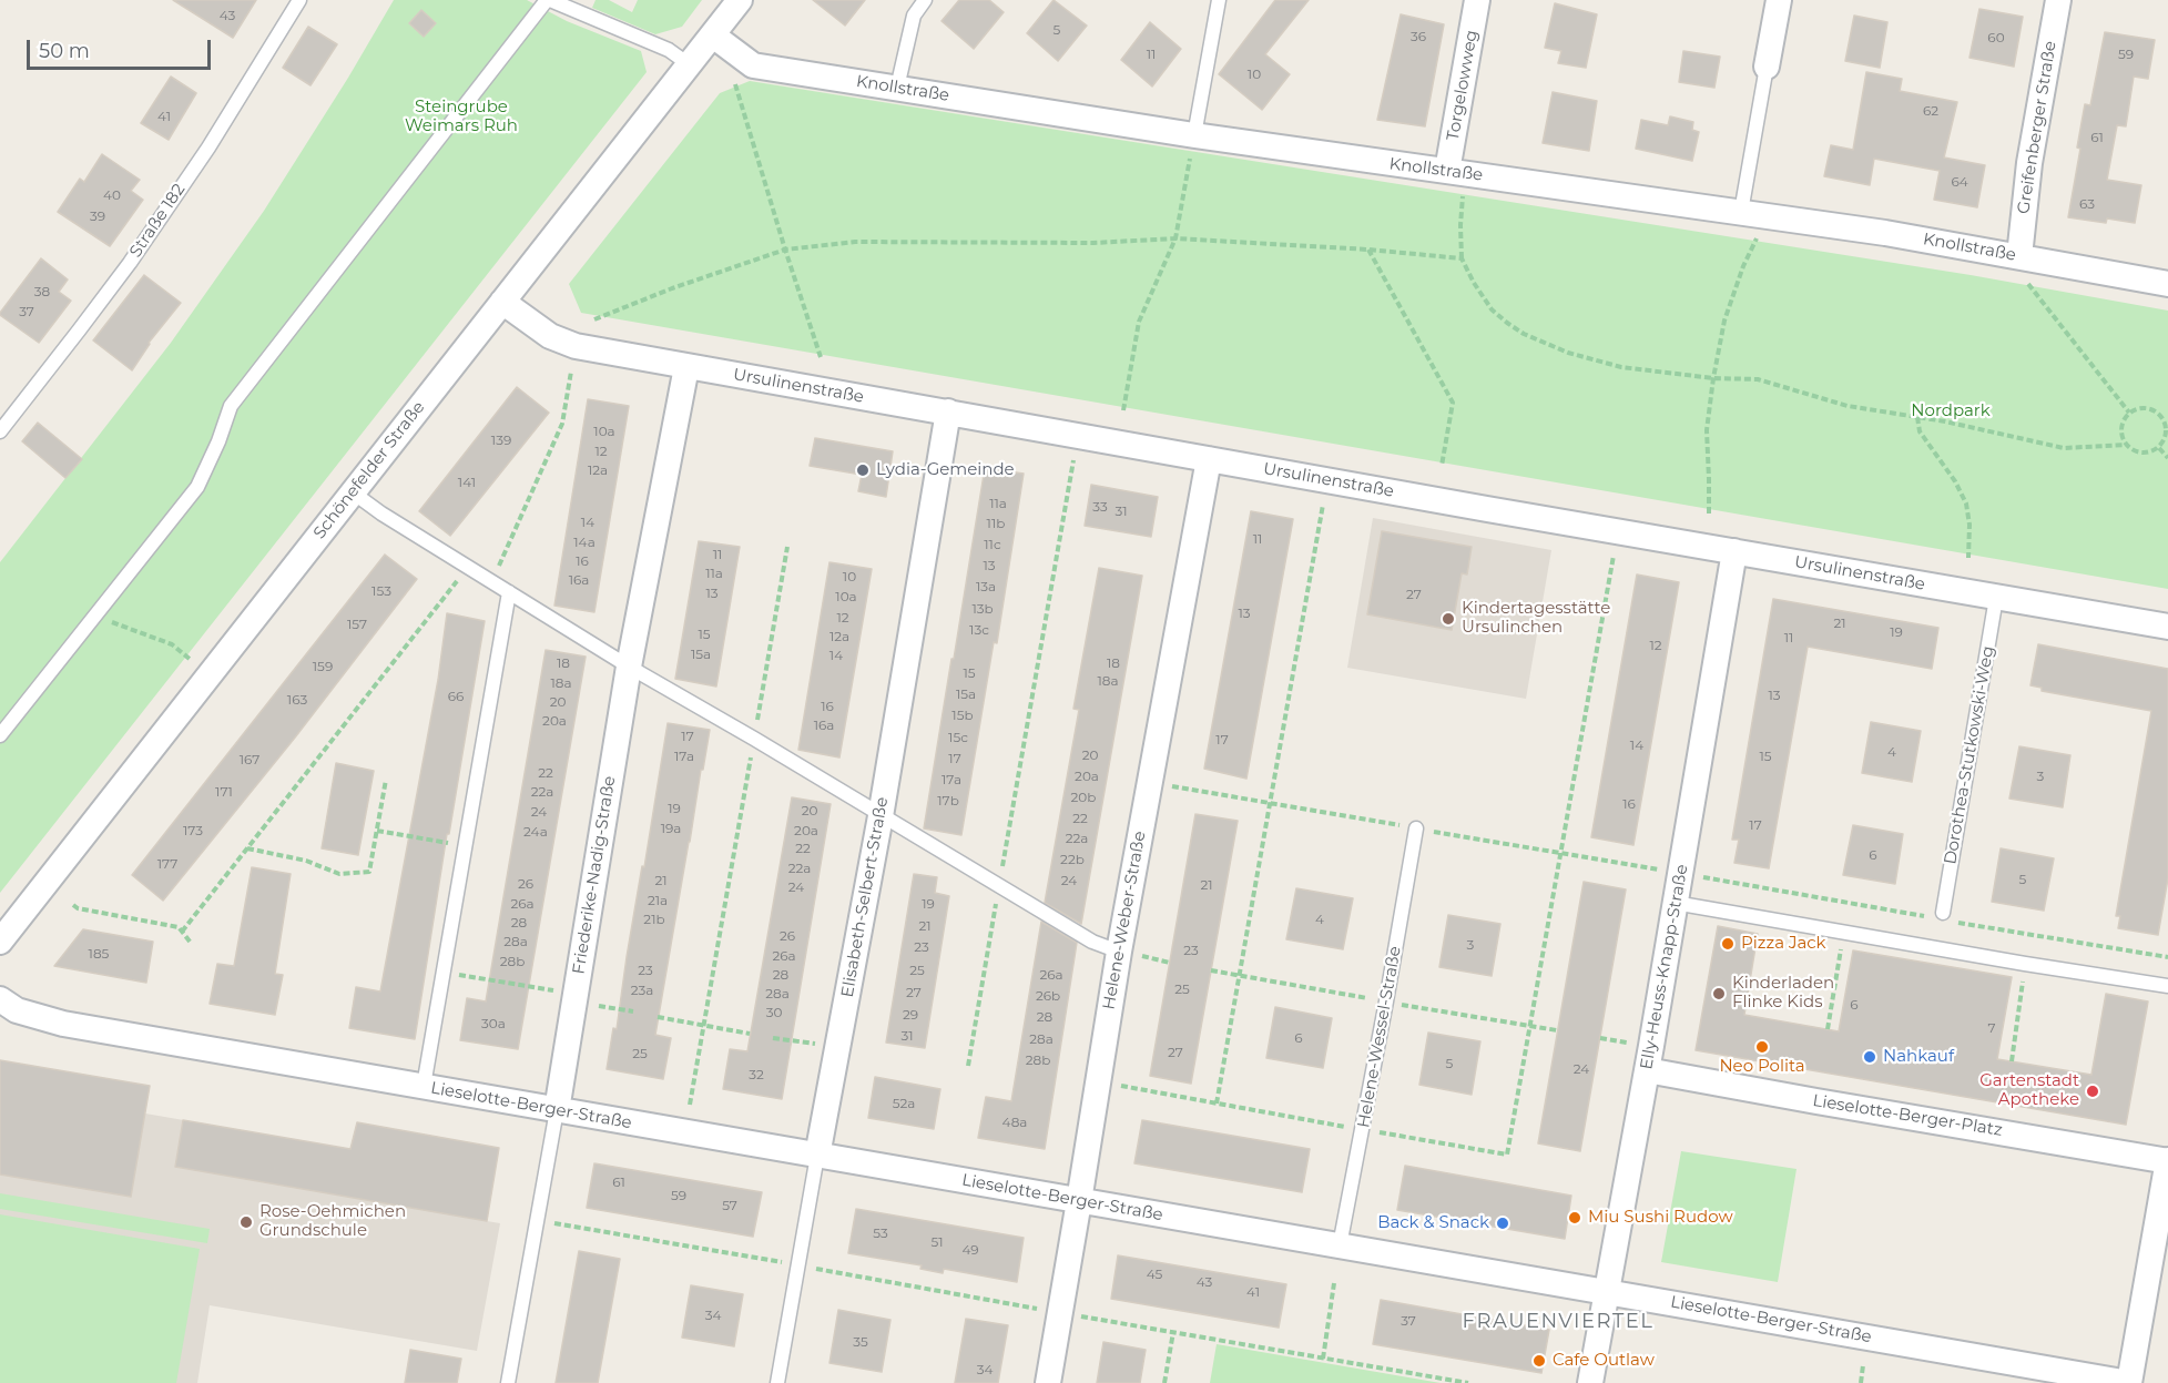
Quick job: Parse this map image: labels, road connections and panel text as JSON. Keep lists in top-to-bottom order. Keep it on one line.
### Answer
{"streets":{"street":["Torgelowweg","Knollstraße","Greifenberger Straße","Ursulinenstraße","Schönefelder Straße","Friederike-Nadig-Straße","Elisabeth-Selbert-Straße","Helene-Weber-Straße","Elly-Heuss-Knapp-Straße","Lieselotte-Berger-Straße","Lieselotte-Berger-Platz"],"lane":["Straße 182","Dorothea-Stutkowski-Weg","Helene-Wessel-Straße"]},"crossings":[["Torgelowweg","Knollstraße"],["Knollstraße","Greifenberger Straße"],["Knollstraße","Schönefelder Straße"],["Ursulinenstraße","Schönefelder Straße"],["Ursulinenstraße","Dorothea-Stutkowski-Weg"],["Ursulinenstraße","Friederike-Nadig-Straße"],["Ursulinenstraße","Elisabeth-Selbert-Straße"],["Ursulinenstraße","Helene-Weber-Straße"],["Ursulinenstraße","Elly-Heuss-Knapp-Straße"],["Friederike-Nadig-Straße","Lieselotte-Berger-Straße"],["Elisabeth-Selbert-Straße","Lieselotte-Berger-Straße"],["Helene-Weber-Straße","Lieselotte-Berger-Straße"],["Elly-Heuss-Knapp-Straße","Lieselotte-Berger-Straße"],["Elly-Heuss-Knapp-Straße","Lieselotte-Berger-Platz"],["Helene-Wessel-Straße","Lieselotte-Berger-Straße"]],"districts":["FRAUENVIERTEL"],"parks":["Steingrube Weimars Ruh","Nordpark"],"places":["Lydia-Gemeinde","Kindertagesstätte Ursulinchen","Pizza Jack","Kinderladen Flinke Kids","Neo Polita","Nahkauf","Gartenstadt Apotheke","Miu Sushi Rudow","Rose-Oehmichen Grundschule","Back & Snack","Cafe Outlaw"],"house_numbers":["43","5","36","60","11","59","10","62","41","61","64","40","63","39","38","37","10a","139","12","12a","141","11a","33","31","14","11b","11","14a","11c","11","16","13","11a","10","16a","13a","153","13","27","10a","13b","13","12","21","157","13c","19","15","12a","11","12","15a","14","18","18","159","15","18a","18a","15a","13","66","163","20","16","15b","20a","16a","17","15c","17","14","4","20","17a","15","17","167","22","20a","3","17a","171","22a","20b","17b","16","19","20","24","22","17","19a","173","20a","24a","22a","22","6","22b","177","22a","5","21","24","26","21","24","21a","26a","19","21b","4","28","21","26","28a","3","23","23","185","26a","28b","23","25","28","26a","25","23a","27","28a","26b","6","30","29","28","30a","7","31","6","28a","27","25","28b","5","24","32","52a","48a","61","59","57","53","51","49","45","43","41","34","37","35","34"],"scale_bar":"50 m"}
